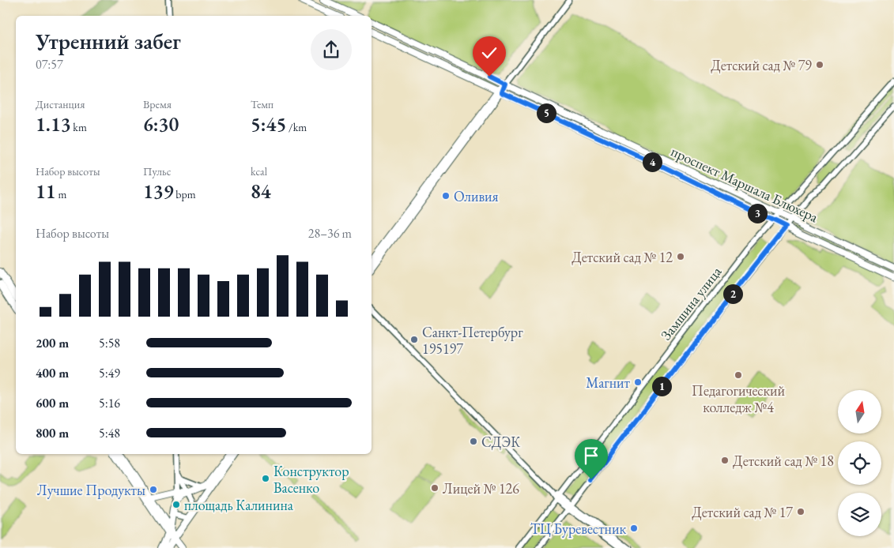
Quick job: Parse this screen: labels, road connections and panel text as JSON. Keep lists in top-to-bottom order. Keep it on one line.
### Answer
{"streets":{"main road":["проспект Маршала Блюхера"],"street":["Замшина улица"]},"crossings":[["проспект Маршала Блюхера","Замшина улица"]],"places":["Детский сад № 79","Оливия","Детский сад № 12","Санкт-Петербург 195197","Педагогический колледж №4","Магнит","СДЭК","Детский сад № 18","Конструктор Васенко","Лицей № 126","Лучшие Продукты","площадь Калинина","Детский сад № 17","ТЦ Буревестник"],"north":"top","page":{"heading":["Утренний забег","07:57"],"stats":[["Дистанция","1.13 km"],["Время","6:30"],["Темп","5:45 /km"],["Набор высоты","11 m"],["Пульс","139 bpm"],["kcal","84"]],"pins":["5","4","3","2","1"],"chart":["Набор высоты","28–36 m"],"list":[{"name":"200 m","note":"5:58"},{"name":"400 m","note":"5:49"},{"name":"600 m","note":"5:16"},{"name":"800 m","note":"5:48"}]}}
